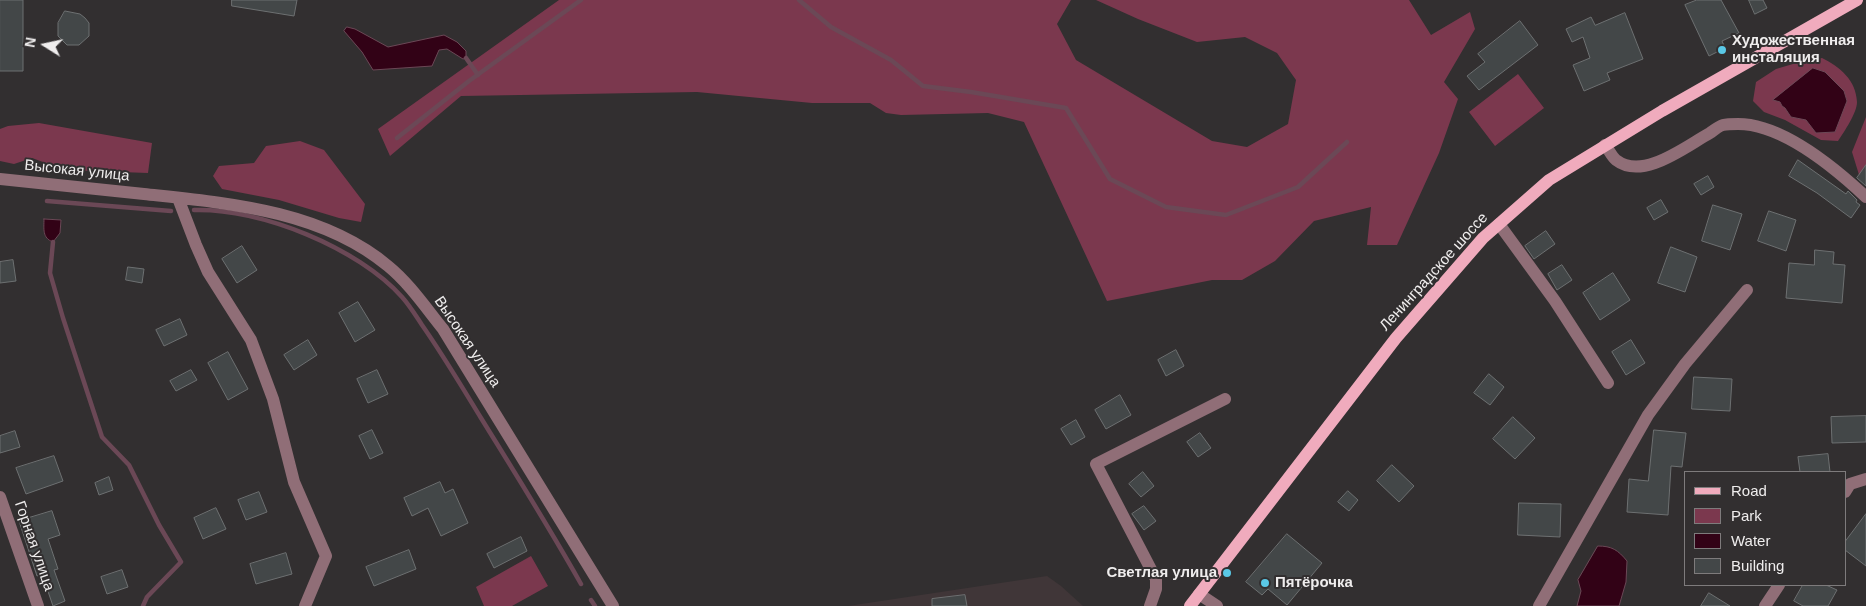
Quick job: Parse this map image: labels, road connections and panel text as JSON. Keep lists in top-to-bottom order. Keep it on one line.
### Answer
{"streets":{"main road":["Ленинградское шоссе"],"street":["Высокая улица","Горная улица"]},"places":["Художественная инсталяция","Светлая улица","Пятёрочка"],"legend":["Road","Park","Water","Building"],"north":"left"}
